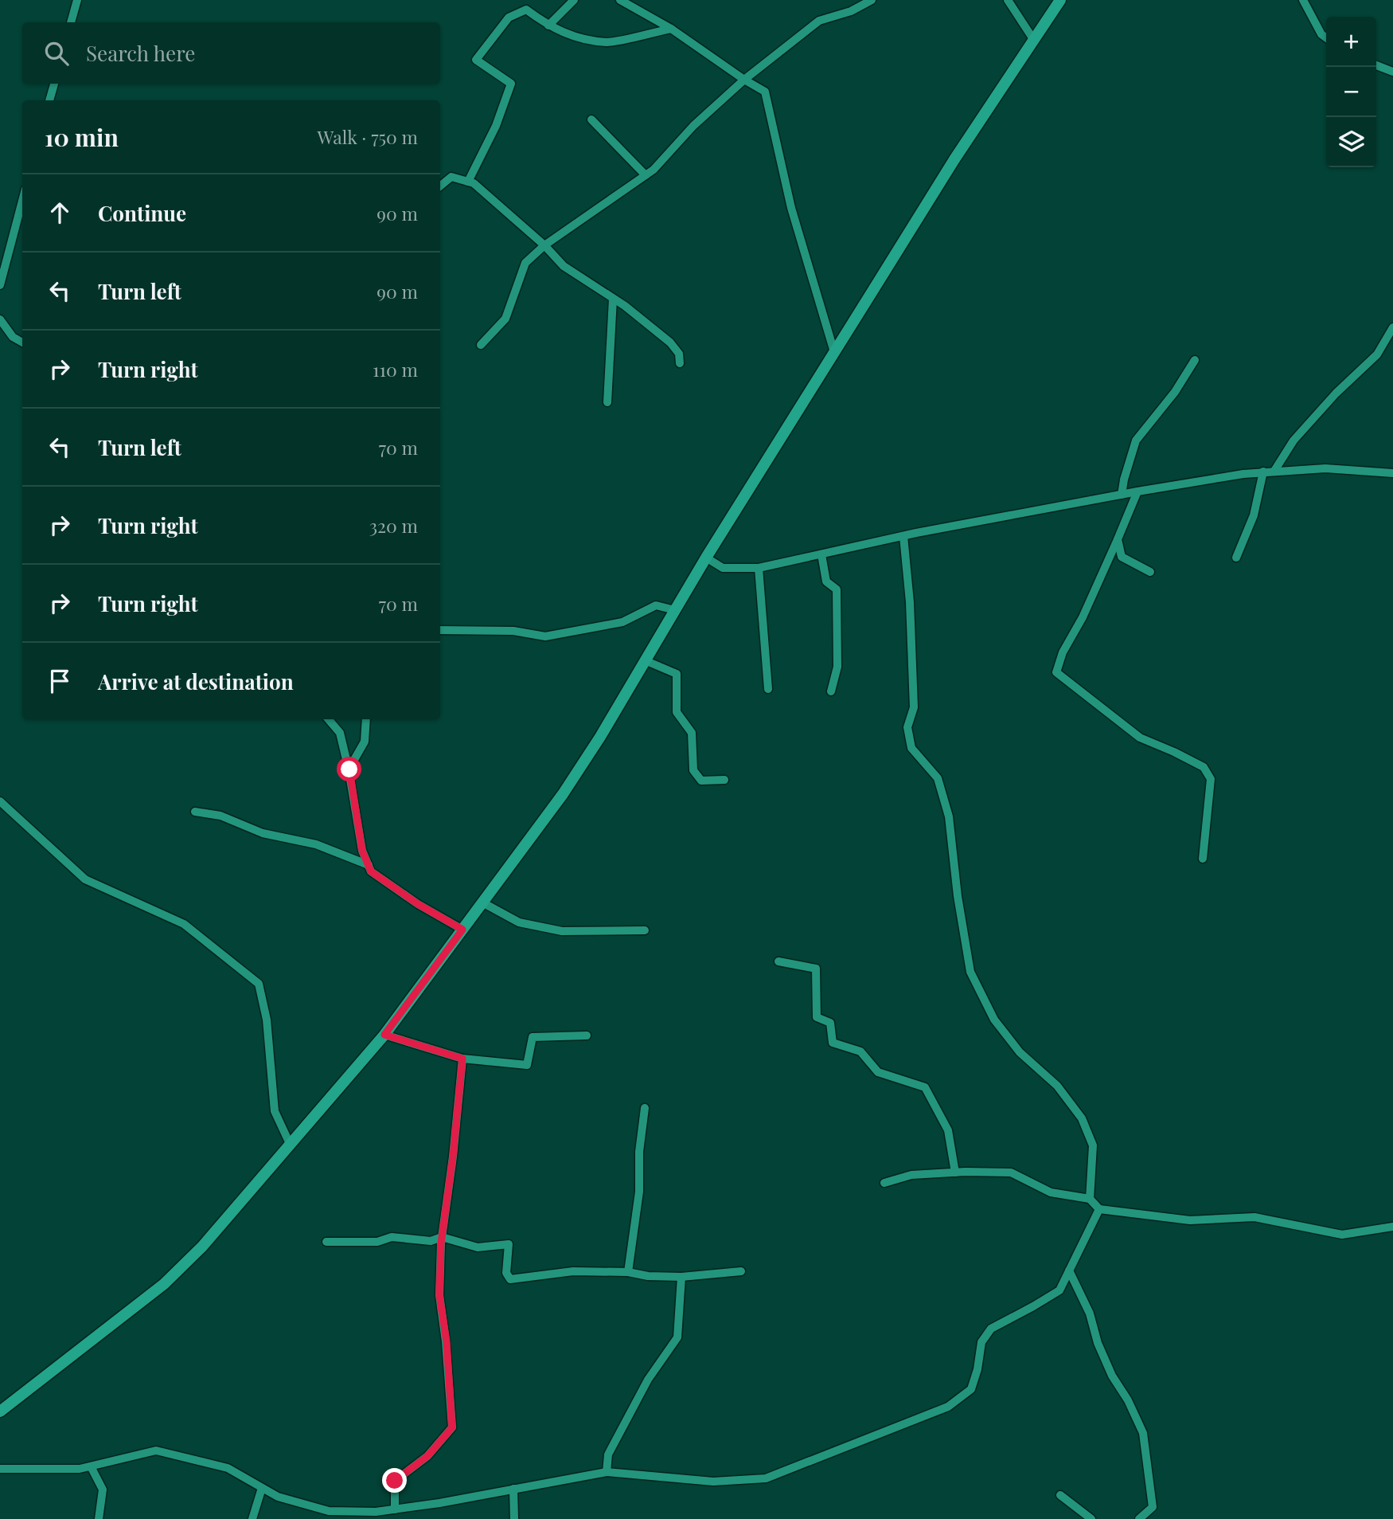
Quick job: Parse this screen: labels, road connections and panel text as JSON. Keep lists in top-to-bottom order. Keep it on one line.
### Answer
{"page":{"map_buttons":["+","−"],"search":"Search here","heading":["10 min","Walk · 750 m"],"list":[["Continue","90 m"],["Turn left","90 m"],["Turn right","110 m"],["Turn left","70 m"],["Turn right","320 m"],["Turn right","70 m"],"Arrive at destination"]}}
